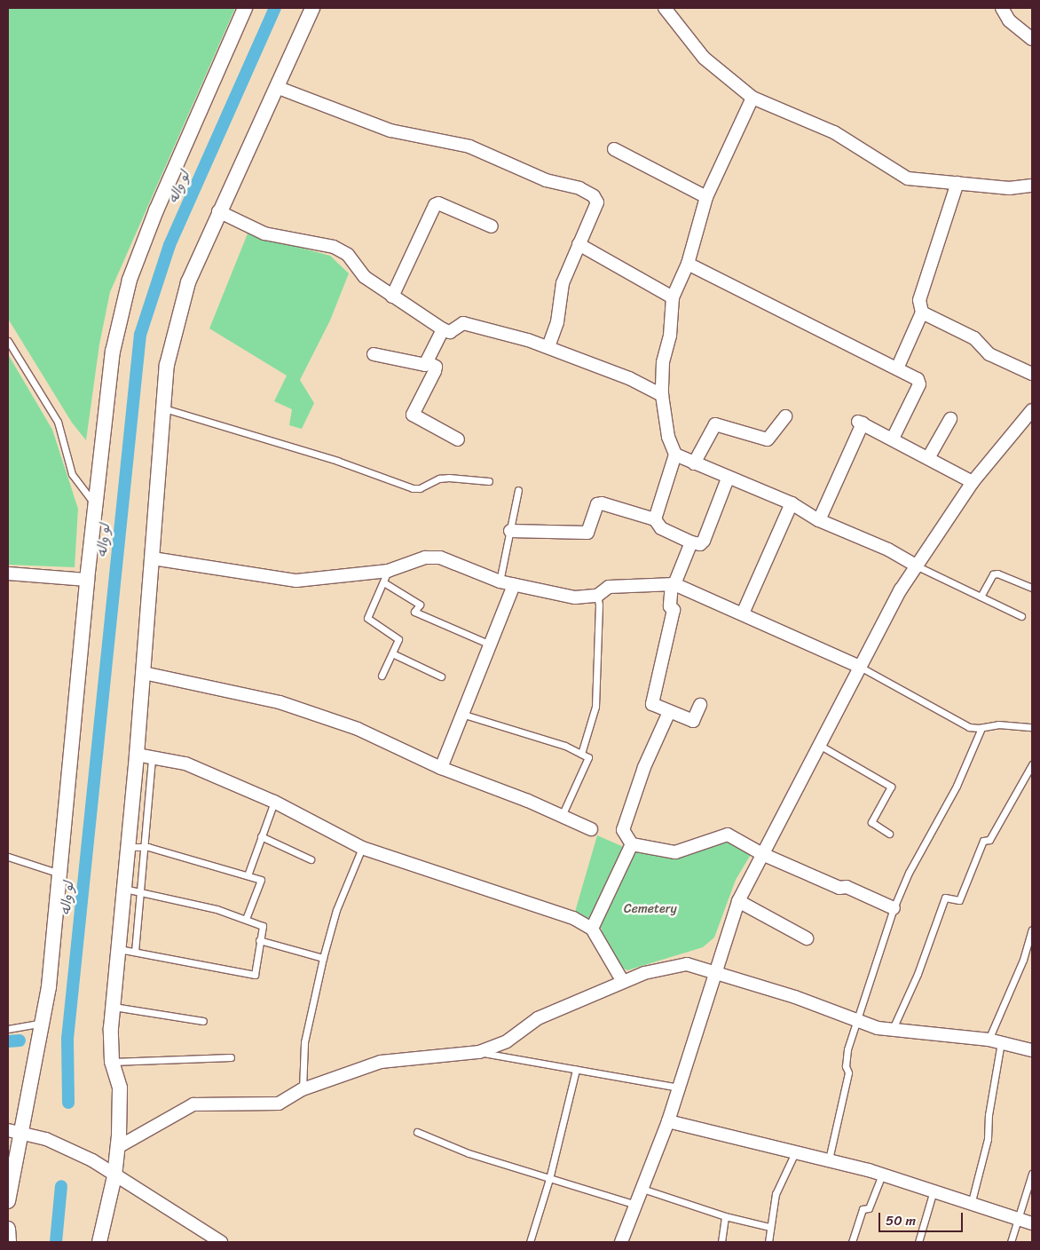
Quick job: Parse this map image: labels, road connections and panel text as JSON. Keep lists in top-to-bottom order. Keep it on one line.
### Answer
{"water":["لو واله"],"parks":["Cemetery"],"scale_bar":"50 m"}
